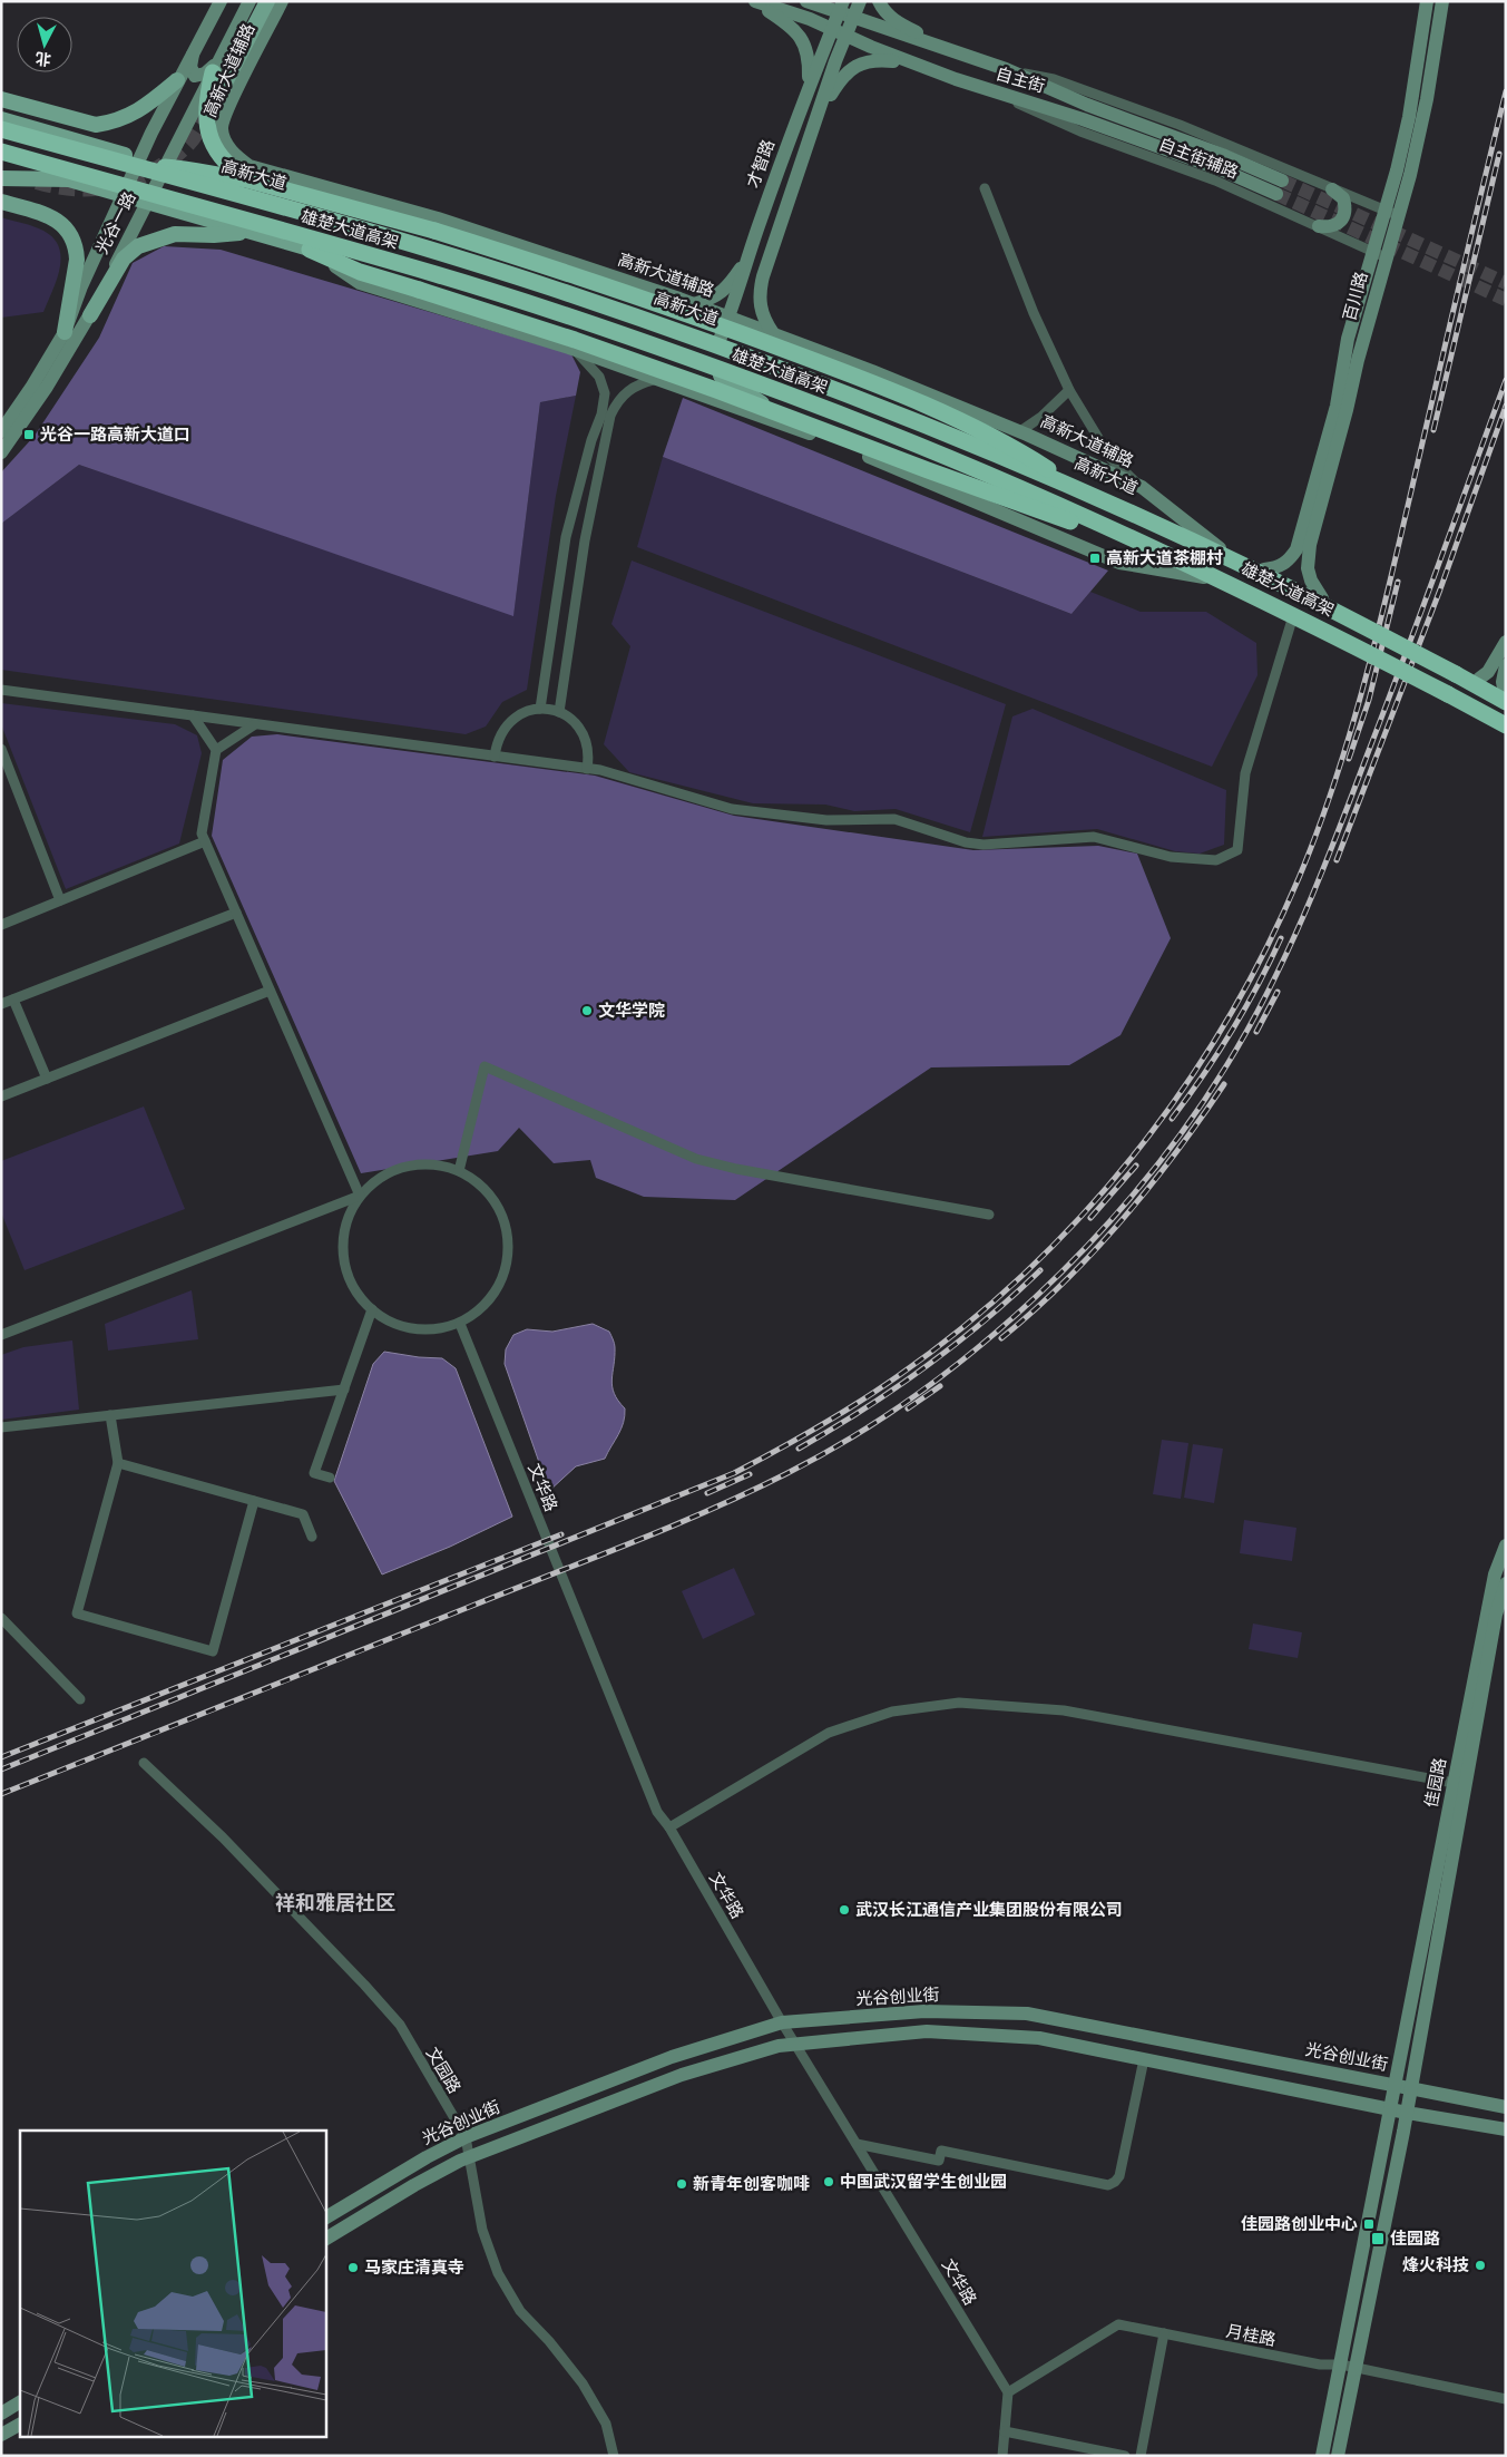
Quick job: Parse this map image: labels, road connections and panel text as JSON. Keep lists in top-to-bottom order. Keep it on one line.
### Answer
{"streets":{"highway":["雄楚大道高架"],"main road":["高新大道辅路","自主街","才智路","高新大道","光谷一路","百川路","佳园路","光谷创业街"],"street":["自主街辅路","文华路","文园路","月桂路"]},"crossings":[["高新大道辅路","才智路"],["高新大道辅路","高新大道"],["自主街","自主街辅路"],["自主街","才智路"],["自主街辅路","百川路"],["才智路","高新大道"],["高新大道","光谷一路"],["高新大道","雄楚大道高架"],["高新大道","百川路"],["文华路","光谷创业街"],["文华路","月桂路"],["佳园路","光谷创业街"],["佳园路","月桂路"],["光谷创业街","文园路"]],"districts":["祥和雅居社区"],"places":{"transit":["光谷一路高新大道口","高新大道茶棚村","佳园路创业中心","佳园路"],"other":["文华学院","武汉长江通信产业集团股份有限公司","中国武汉留学生创业园","新青年创客咖啡","烽火科技","马家庄清真寺"]},"north":"bottom"}
